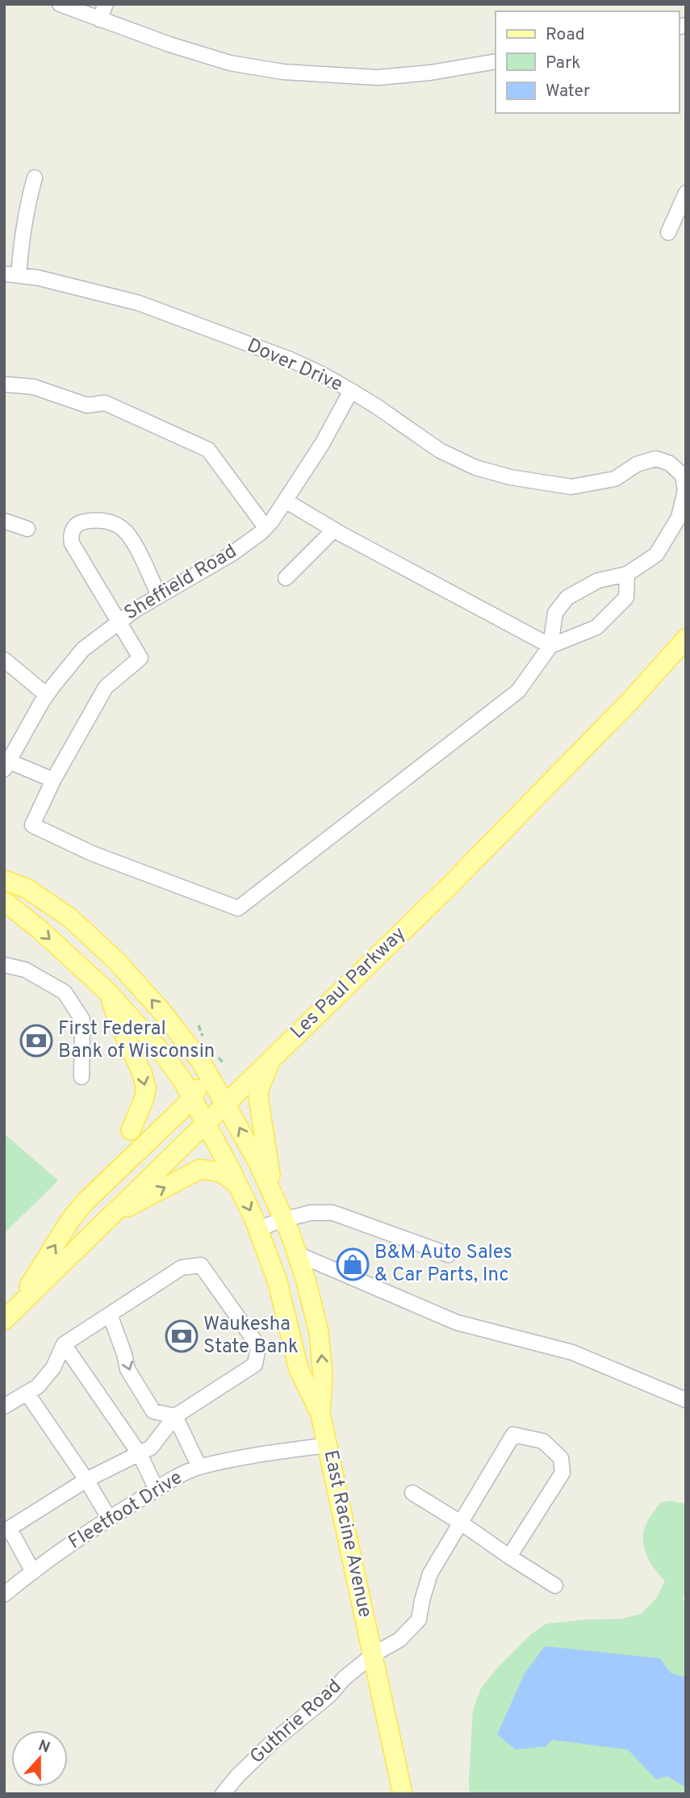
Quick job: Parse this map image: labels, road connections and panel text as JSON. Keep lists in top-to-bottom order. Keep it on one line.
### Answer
{"streets":{"main road":["Les Paul Parkway","East Racine Avenue"],"street":["Dover Drive","Sheffield Road","Fleetfoot Drive","Guthrie Road"]},"crossings":[["Dover Drive","Sheffield Road"],["Les Paul Parkway","East Racine Avenue"],["Fleetfoot Drive","East Racine Avenue"],["East Racine Avenue","Guthrie Road"]],"places":{"bank":["First Federal Bank of Wisconsin","Waukesha State Bank"],"shop":["B&M Auto Sales & Car Parts, Inc"]},"legend":["Road","Park","Water"],"north":"top"}
